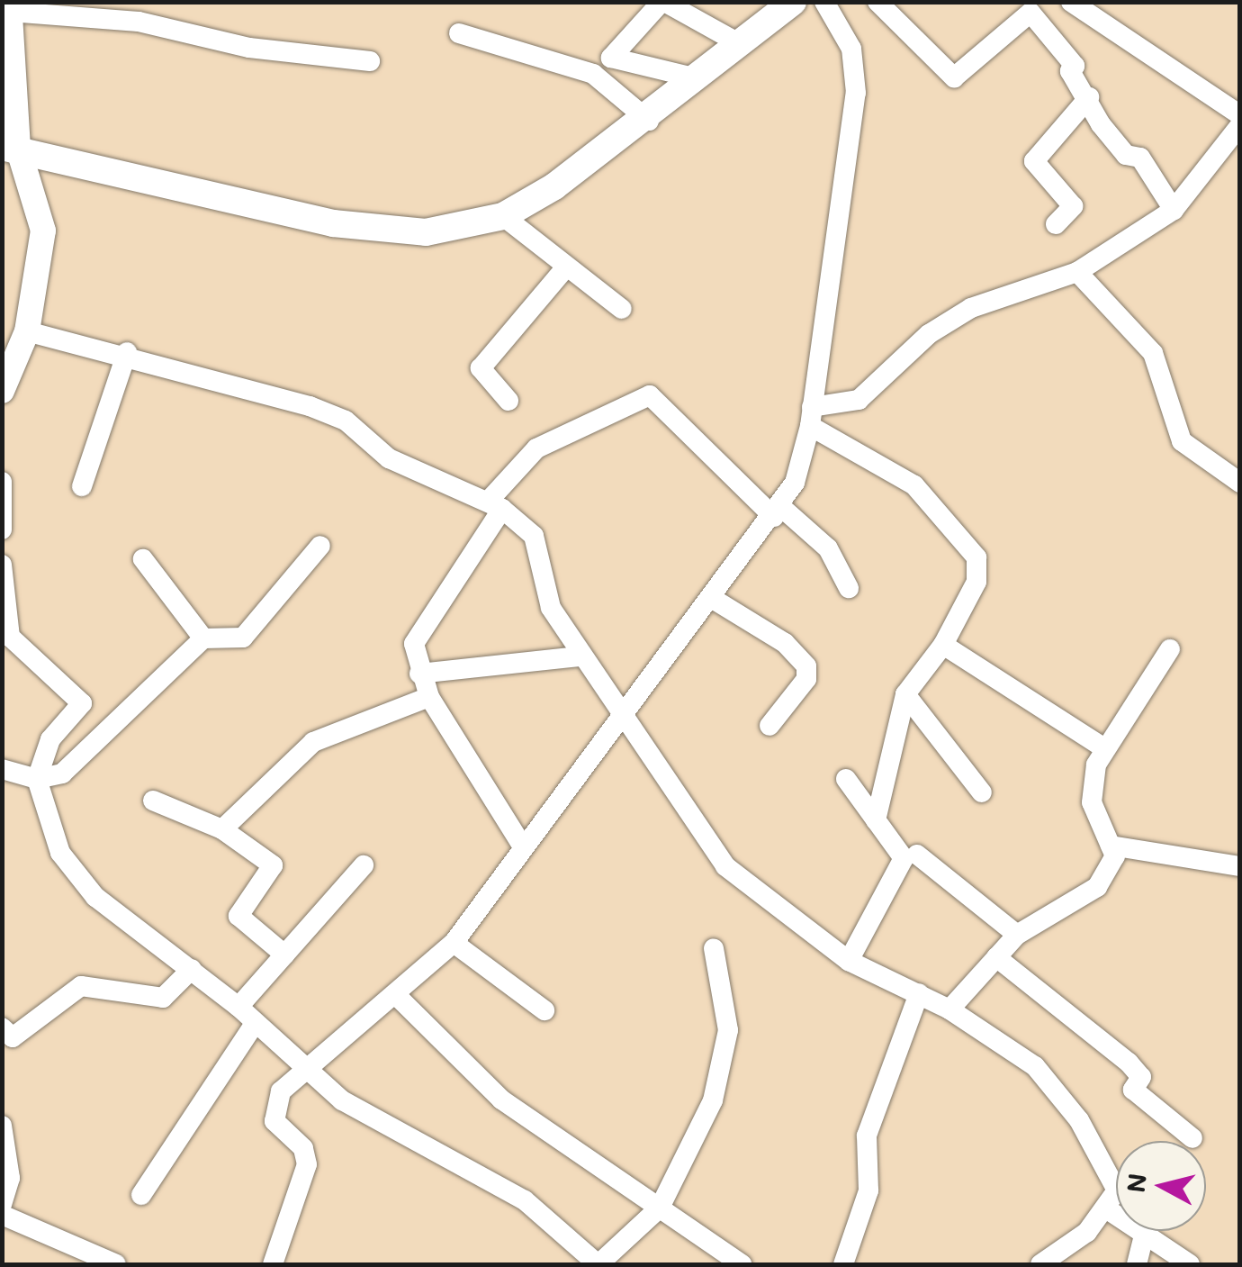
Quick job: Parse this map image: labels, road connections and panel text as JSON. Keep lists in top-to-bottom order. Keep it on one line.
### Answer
{"north":"left"}
